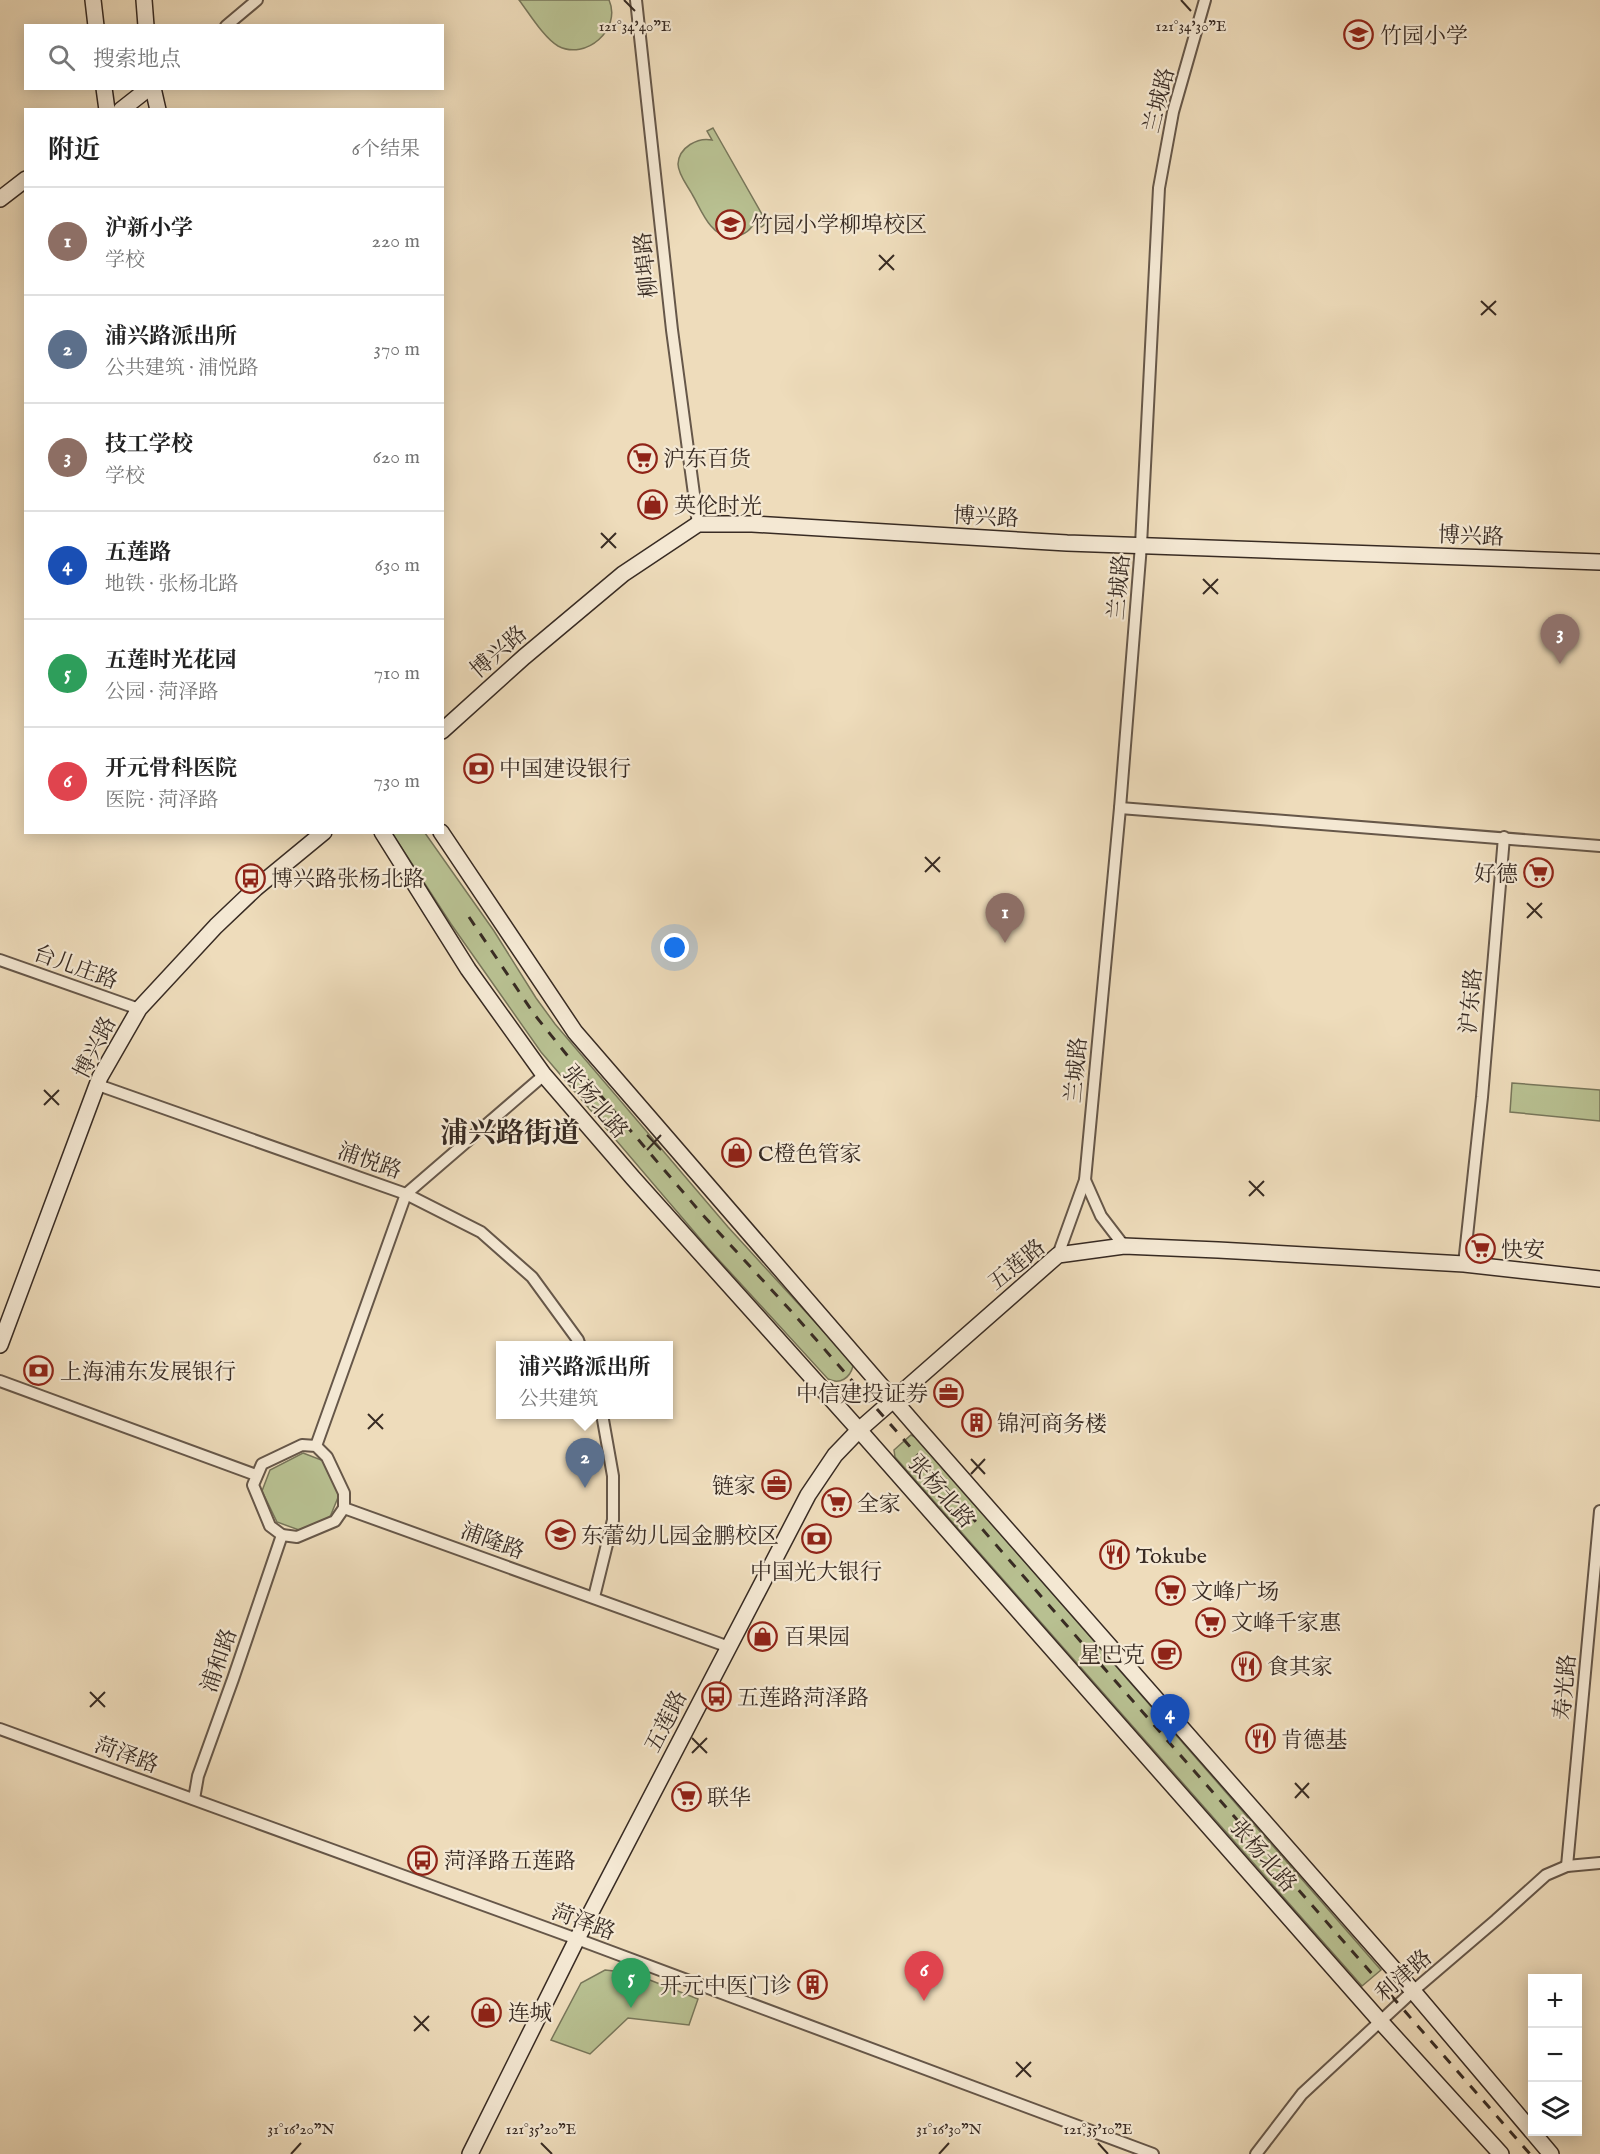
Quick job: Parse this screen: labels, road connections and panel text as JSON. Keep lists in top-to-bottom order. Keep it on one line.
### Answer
{"streets":{"street":["兰城路","柳埠路","博兴路","台儿庄路","沪东路","张杨北路","浦悦路","五莲路","浦隆路","浦和路","寿光路","菏泽路","利津路"]},"crossings":[["兰城路","博兴路"],["兰城路","五莲路"],["柳埠路","博兴路"],["博兴路","台儿庄路"],["博兴路","浦悦路"],["沪东路","五莲路"],["张杨北路","五莲路"],["张杨北路","利津路"],["五莲路","浦隆路"],["五莲路","菏泽路"],["浦隆路","浦和路"],["浦和路","菏泽路"],["寿光路","利津路"]],"districts":["浦兴路街道"],"places":{"school or university":["竹园小学","竹园小学柳埠校区","东蕾幼儿园金鹏校区"],"supermarket":["沪东百货","好德","快安","全家","文峰广场","文峰千家惠","联华"],"shop":["英伦时光","C橙色管家","百果园","连城"],"bank":["中国建设银行","上海浦东发展银行","中国光大银行"],"bus stop":["博兴路张杨北路","五莲路菏泽路","菏泽路五莲路"],"office":["中信建投证券","链家"],"building":["锦河商务楼","开元中医门诊"],"restaurant":["Tokube","食其家","肯德基"],"cafe":["星巴克"]},"page":{"search":"搜索地点","heading":["附近","6个结果"],"list":[{"mark":"1","name":"沪新小学","note":"学校","value":"220 m"},{"mark":"2","name":"浦兴路派出所","note":"公共建筑 · 浦悦路","value":"370 m"},{"mark":"3","name":"技工学校","note":"学校","value":"620 m"},{"mark":"4","name":"五莲路","note":"地铁 · 张杨北路","value":"630 m"},{"mark":"5","name":"五莲时光花园","note":"公园 · 菏泽路","value":"710 m"},{"mark":"6","name":"开元骨科医院","note":"医院 · 菏泽路","value":"730 m"}],"pins":["3","1","2","4","6","5"],"popup":["浦兴路派出所","公共建筑"],"map_buttons":["+","−"]},"coordinates":["121°34'40\"E","121°34'30\"E","31°16'20\"N","121°35'20\"E","31°16'30\"N","121°35'10\"E"]}
